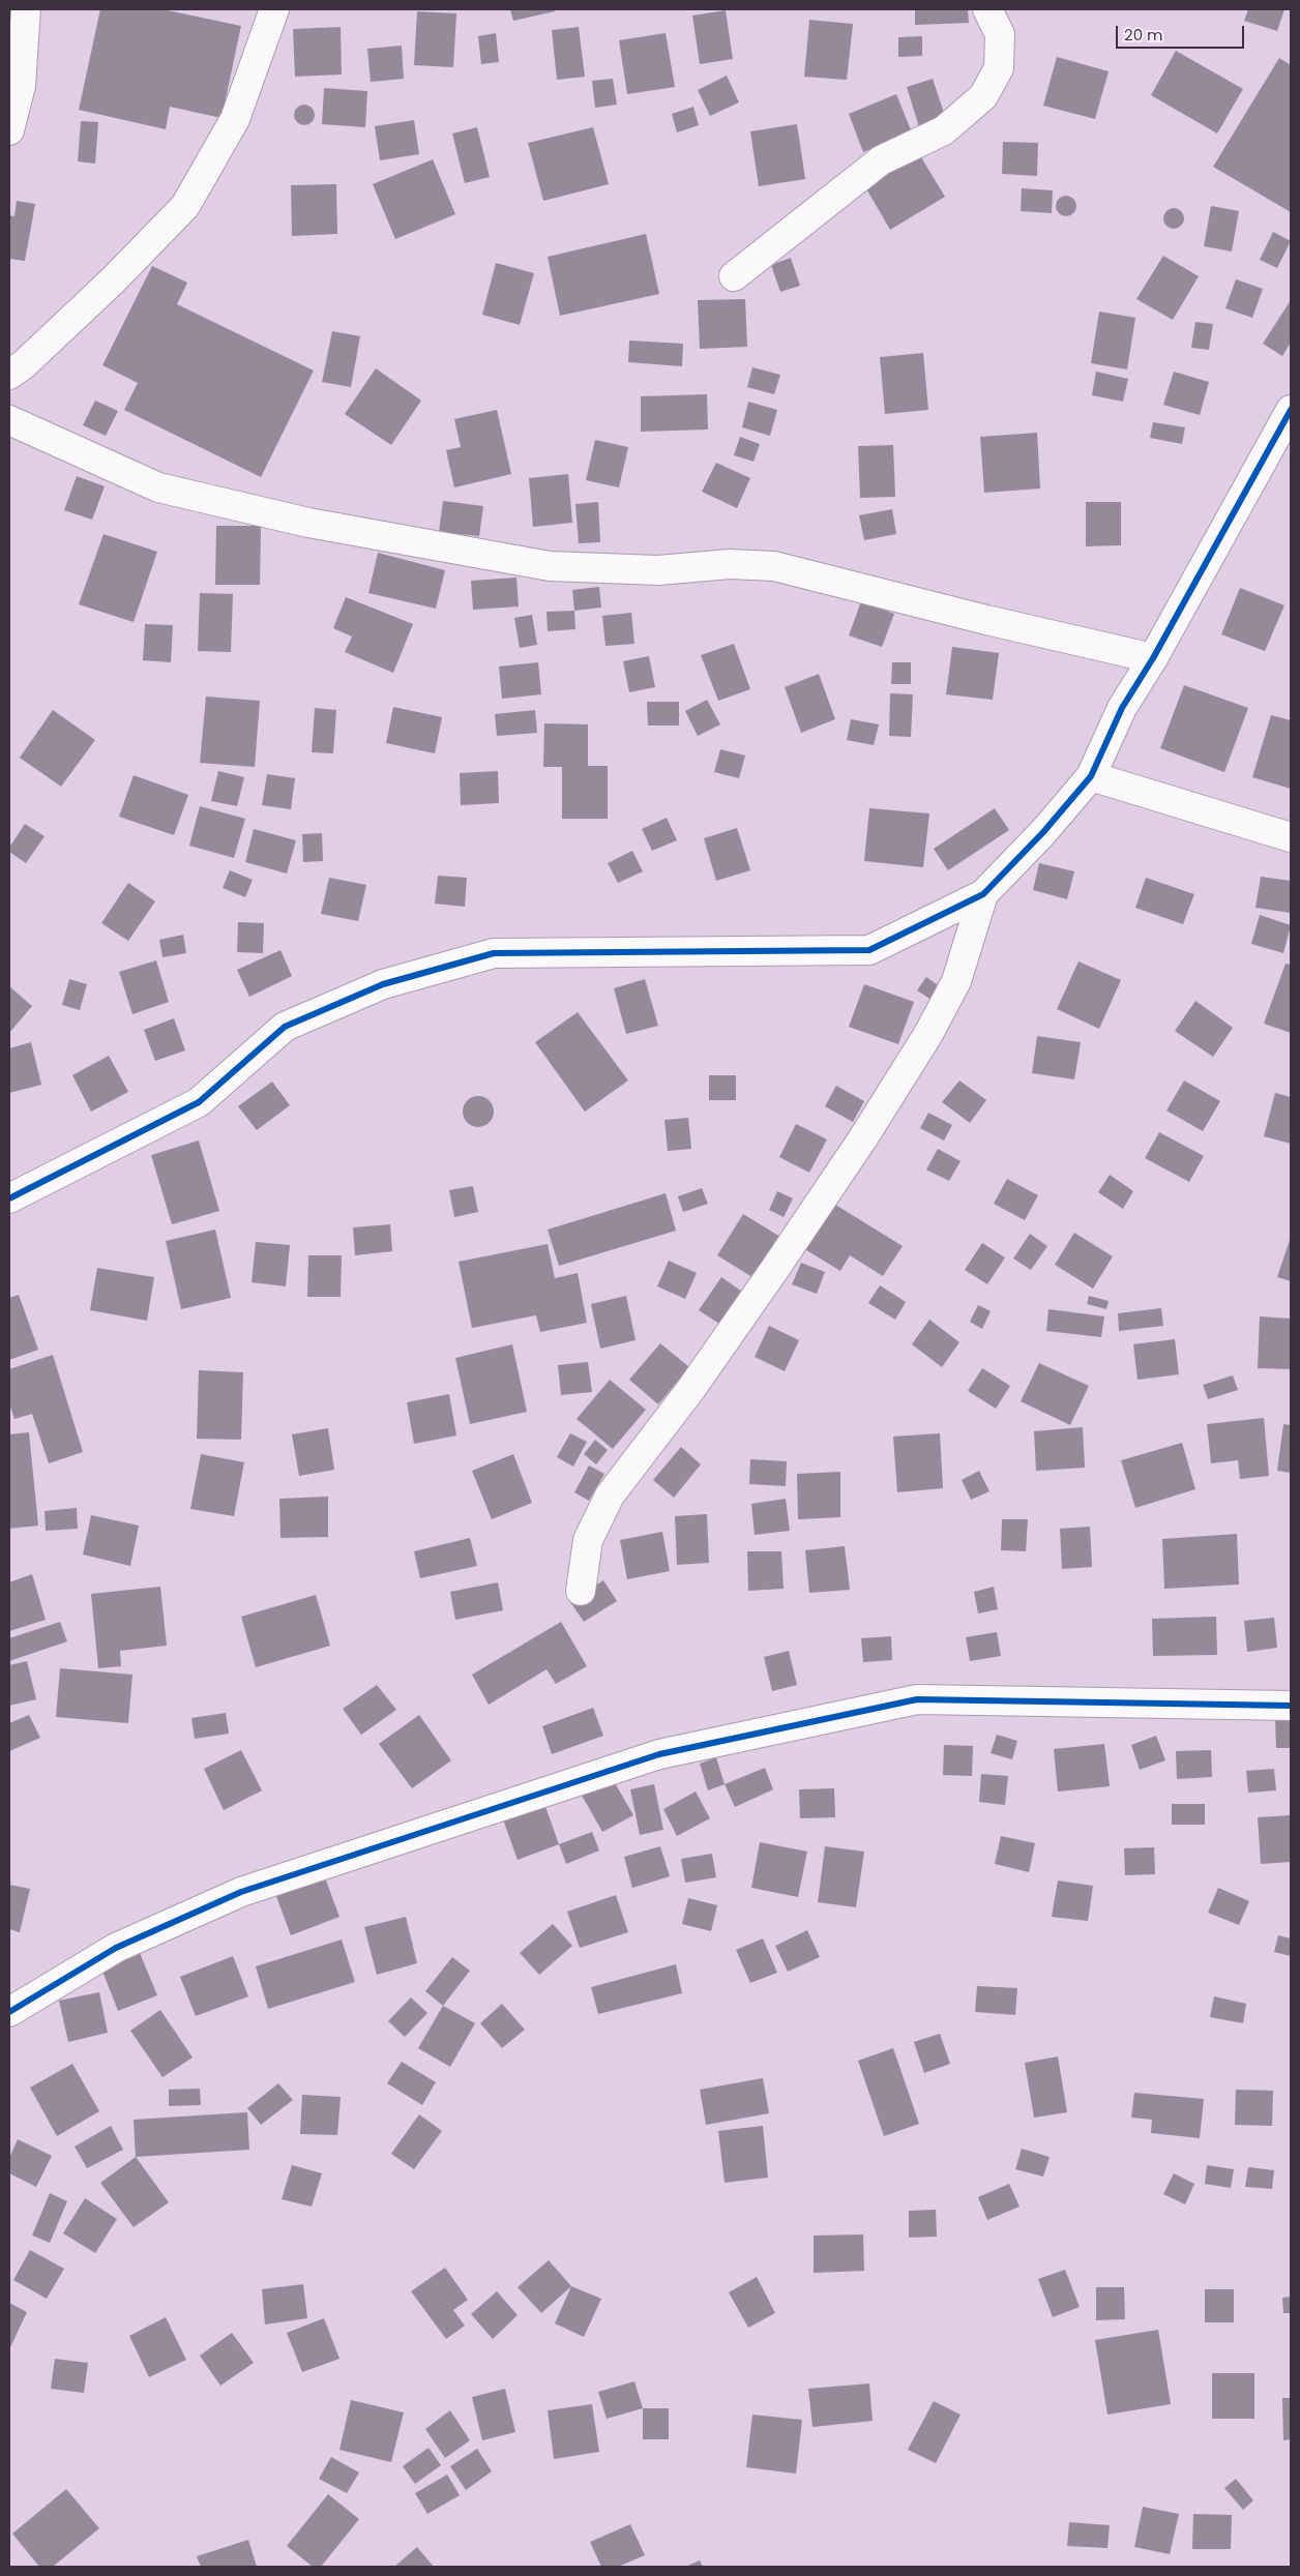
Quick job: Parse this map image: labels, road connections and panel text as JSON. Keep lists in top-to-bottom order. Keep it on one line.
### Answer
{"scale_bar":"20 m"}
